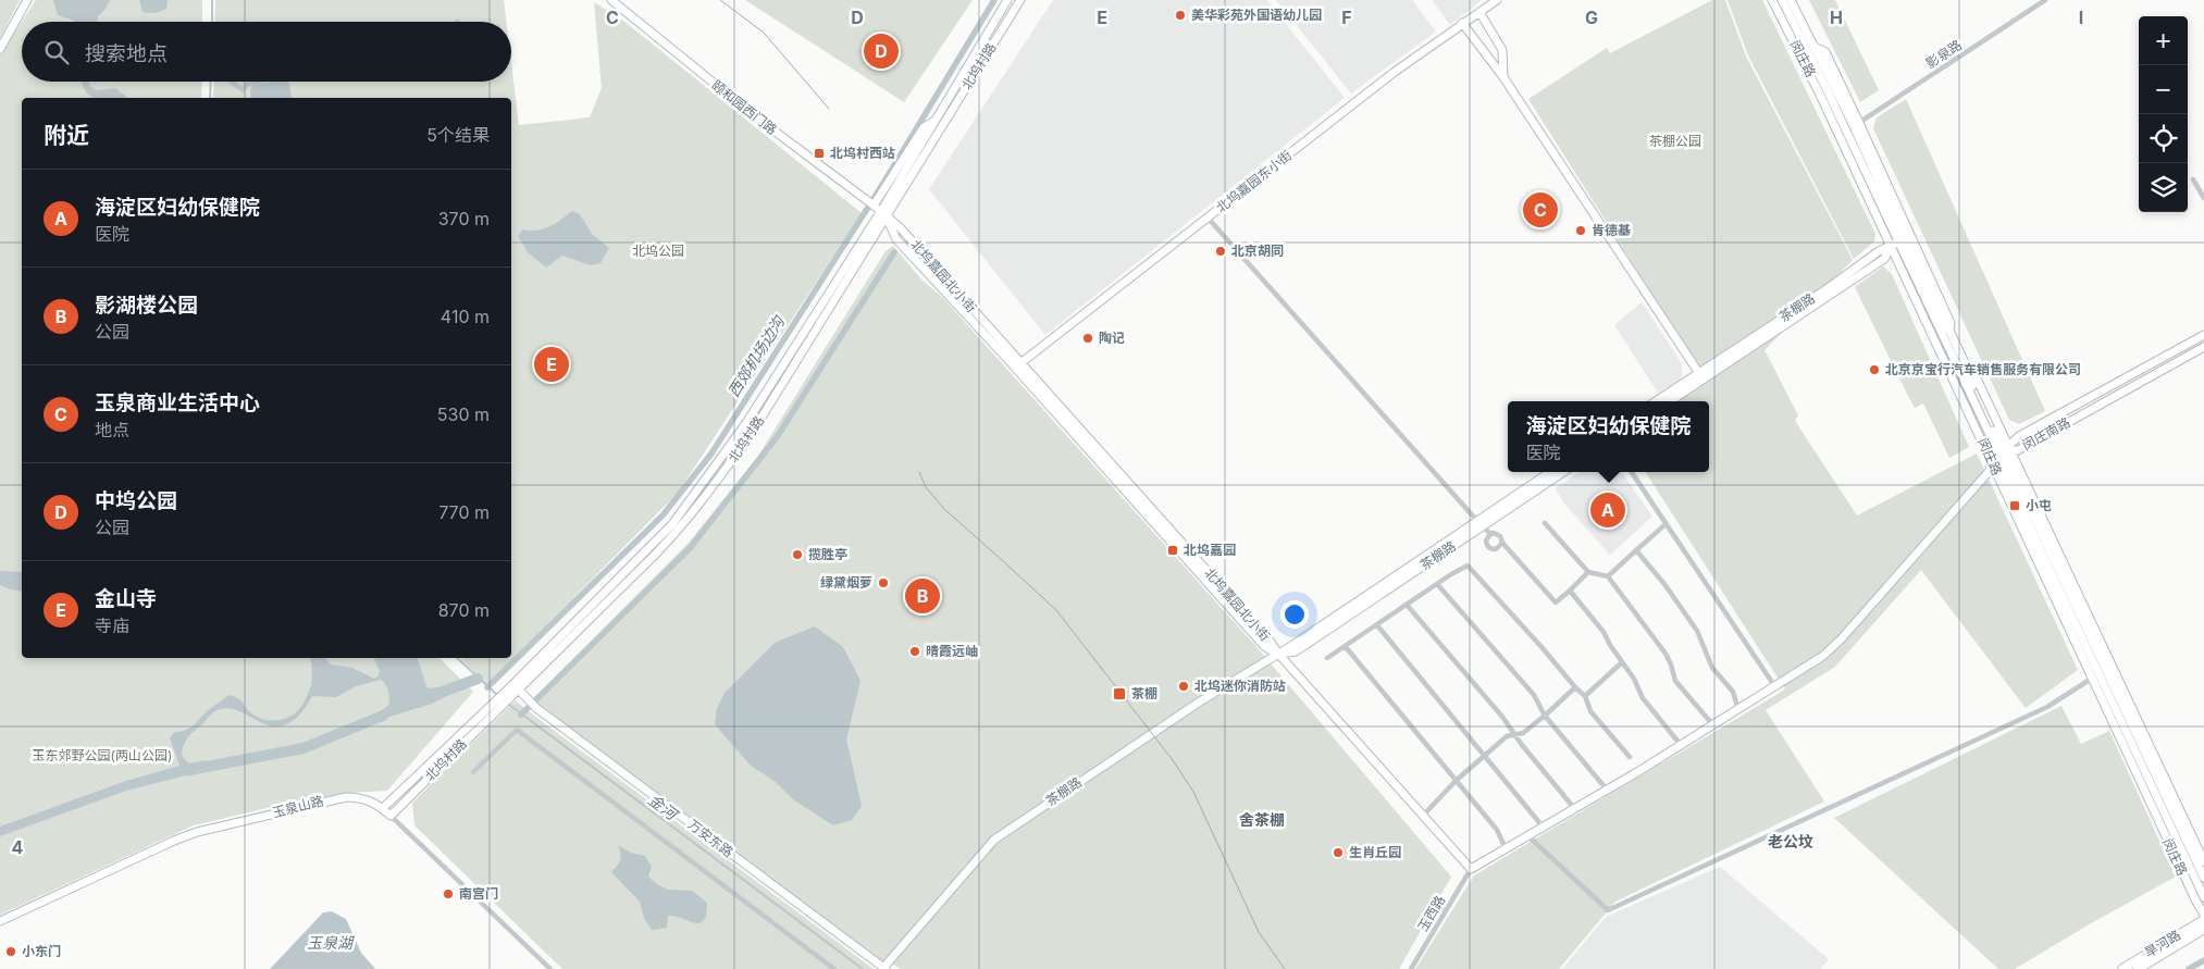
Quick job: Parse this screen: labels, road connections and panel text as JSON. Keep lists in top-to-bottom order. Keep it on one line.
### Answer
{"streets":{"main road":["旱河路"],"street":["影泉路","闵庄路","北坞村路","颐和园西门路","北坞嘉园东小街","北坞嘉园北小街","茶棚路","闵庄南路","玉泉山路","万安东路","玉西路"]},"crossings":[["影泉路","闵庄路"],["闵庄路","茶棚路"],["闵庄路","闵庄南路"],["北坞村路","颐和园西门路"],["北坞村路","北坞嘉园北小街"],["北坞村路","玉泉山路"],["北坞村路","万安东路"],["颐和园西门路","北坞嘉园北小街"],["北坞嘉园东小街","北坞嘉园北小街"],["北坞嘉园北小街","茶棚路"],["北坞嘉园北小街","玉西路"],["茶棚路","万安东路"]],"districts":["舍茶棚","老公坟"],"water":["西郊机场边沟","金河","玉泉湖"],"parks":["茶棚公园","北坞公园","玉东郊野公园(两山公园)"],"places":{"other":["美华彩苑外国语幼儿园","肯德基","北京胡同","陶记","北京京宝行汽车销售服务有限公司","揽胜亭","绿黛烟萝","晴霞远岫","北坞迷你消防站","生肖丘园","南宫门","小东门"],"transit":["北坞村西站","小屯","北坞嘉园","茶棚"]},"page":{"map_buttons":["+","−"],"search":"搜索地点","pins":["D","C","E","A","B"],"heading":["附近","5个结果"],"list":[{"mark":"A","name":"海淀区妇幼保健院","note":"医院","value":"370 m"},{"mark":"B","name":"影湖楼公园","note":"公园","value":"410 m"},{"mark":"C","name":"玉泉商业生活中心","note":"地点","value":"530 m"},{"mark":"D","name":"中坞公园","note":"公园","value":"770 m"},{"mark":"E","name":"金山寺","note":"寺庙","value":"870 m"}],"popup":["海淀区妇幼保健院","医院"]},"grid":{"columns":["C","D","E","F","G","H","I"],"rows":["4"]}}
